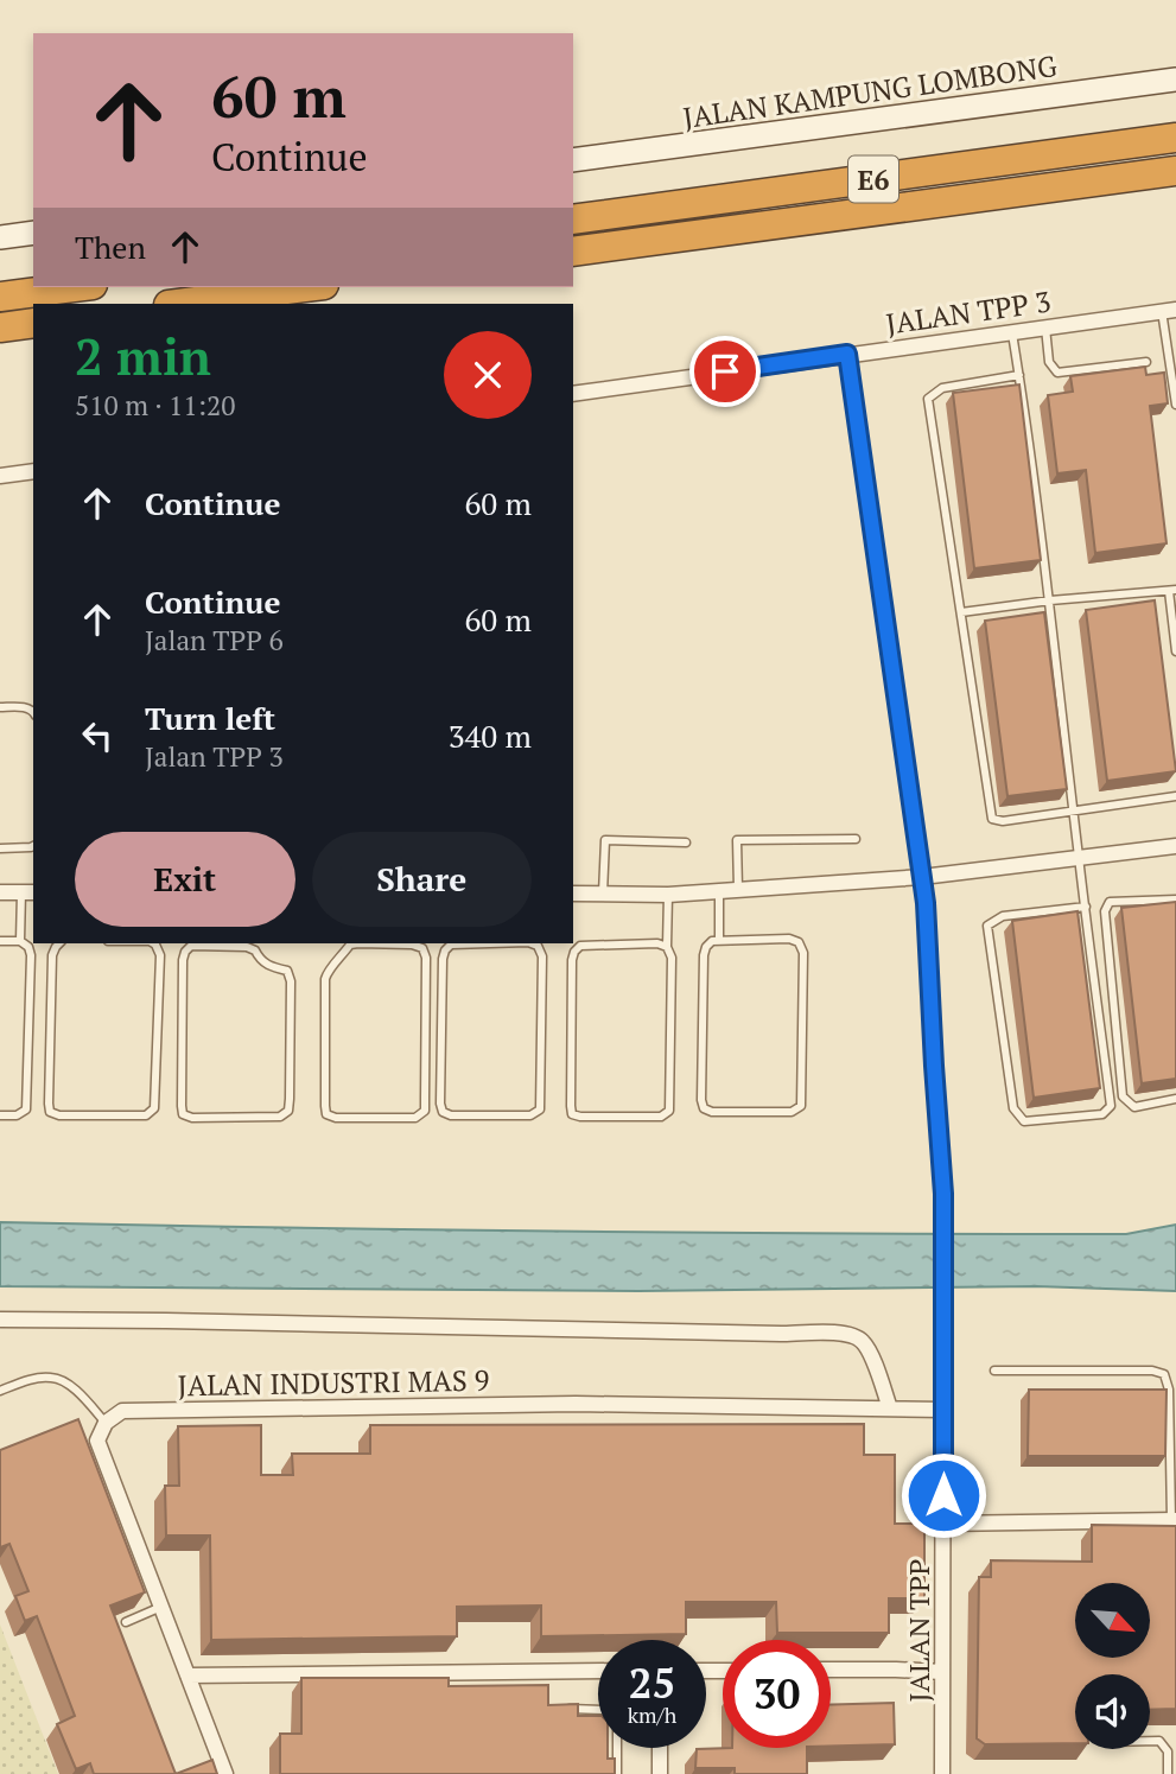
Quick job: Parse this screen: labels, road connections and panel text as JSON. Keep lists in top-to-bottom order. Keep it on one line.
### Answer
{"streets":{"highway":["E6"],"street":["JALAN KAMPUNG LOMBONG","JALAN TPP 3","JALAN INDUSTRI MAS 9","JALAN TPP"]},"crossings":[["JALAN TPP 3","JALAN TPP"],["JALAN INDUSTRI MAS 9","JALAN TPP"]],"north":"bottom right","page":{"turn":["60 m","Continue"],"then":"Then","heading":["2 min","510 m · 11:20"],"list":[{"name":"Continue","value":"60 m"},{"name":"Continue","note":"Jalan TPP 6","value":"60 m"},{"name":"Turn left","note":"Jalan TPP 3","value":"340 m"}],"buttons":["Exit","Share"],"speed":"25 km/h","limit":"30"}}
